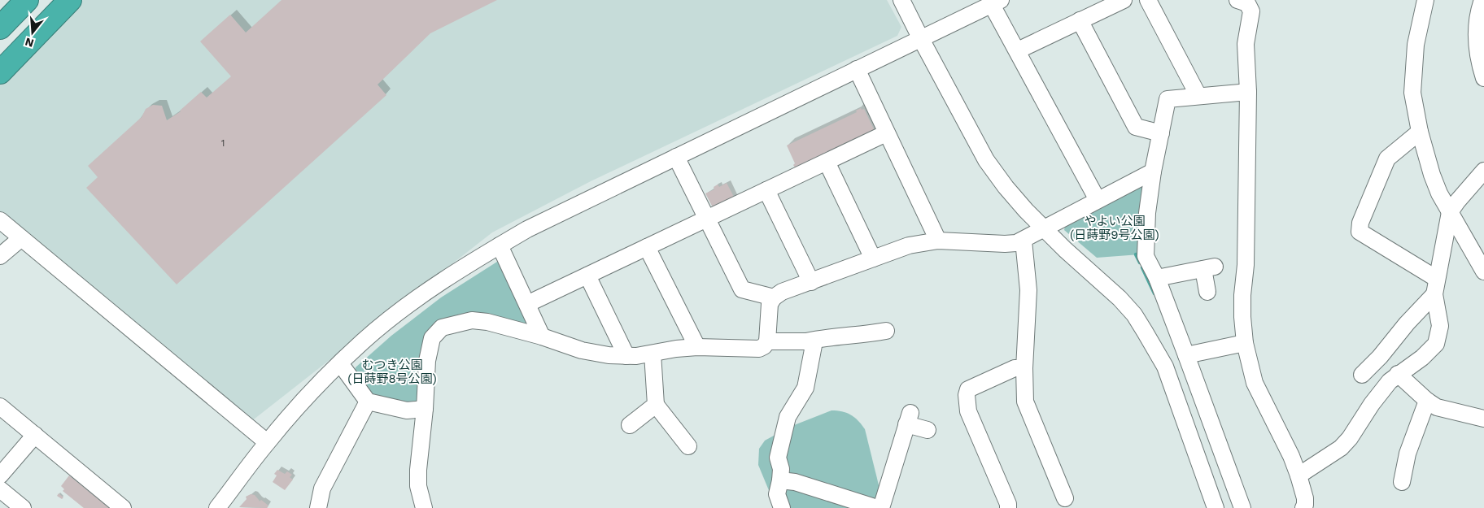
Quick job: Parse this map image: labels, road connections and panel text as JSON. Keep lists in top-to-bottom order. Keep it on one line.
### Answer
{"parks":["やよい公園 (日蒔野9号公園)","むつき公園 (日蒔野8号公園)"],"house_numbers":["1"],"north":"bottom"}
